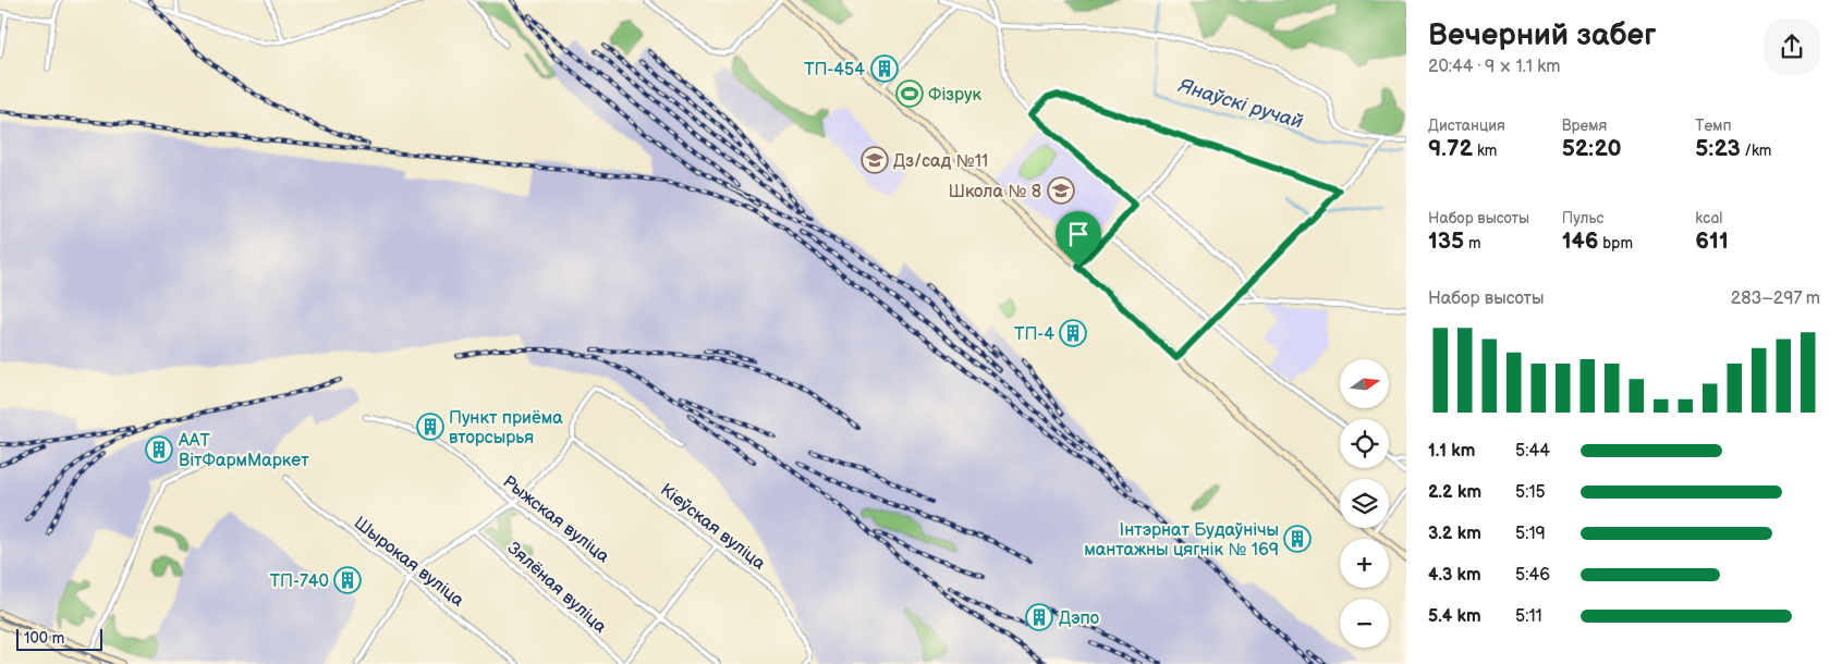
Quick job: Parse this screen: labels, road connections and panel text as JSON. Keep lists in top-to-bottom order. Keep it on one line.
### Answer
{"streets":{"street":["Рыжская вуліца","Кіеўская вуліца","Шырокая вуліца","Зялёная вуліца"]},"water":["Янаўскі ручай"],"places":{"building":["ТП-454","ТП-4","Пункт приёма вторсырья","ААТ ВітФармМаркет","Інтэрнат Будаўнічы мантажны цягнік № 169","ТП-740","Дэпо"],"sports":["Фізрук"],"school or university":["Дз/сад №11","Школа № 8"]},"scale_bar":"100 m","north":"right","page":{"heading":["Вечерний забег","20:44 · 9 × 1.1 km"],"stats":[["Дистанция","9.72 km"],["Время","52:20"],["Темп","5:23 /km"],["Набор высоты","135 m"],["Пульс","146 bpm"],["kcal","611"]],"chart":["Набор высоты","283–297 m"],"map_buttons":["+","−"],"list":[{"name":"1.1 km","note":"5:44"},{"name":"2.2 km","note":"5:15"},{"name":"3.2 km","note":"5:19"},{"name":"4.3 km","note":"5:46"},{"name":"5.4 km","note":"5:11"}],"scale":"100 m"}}
